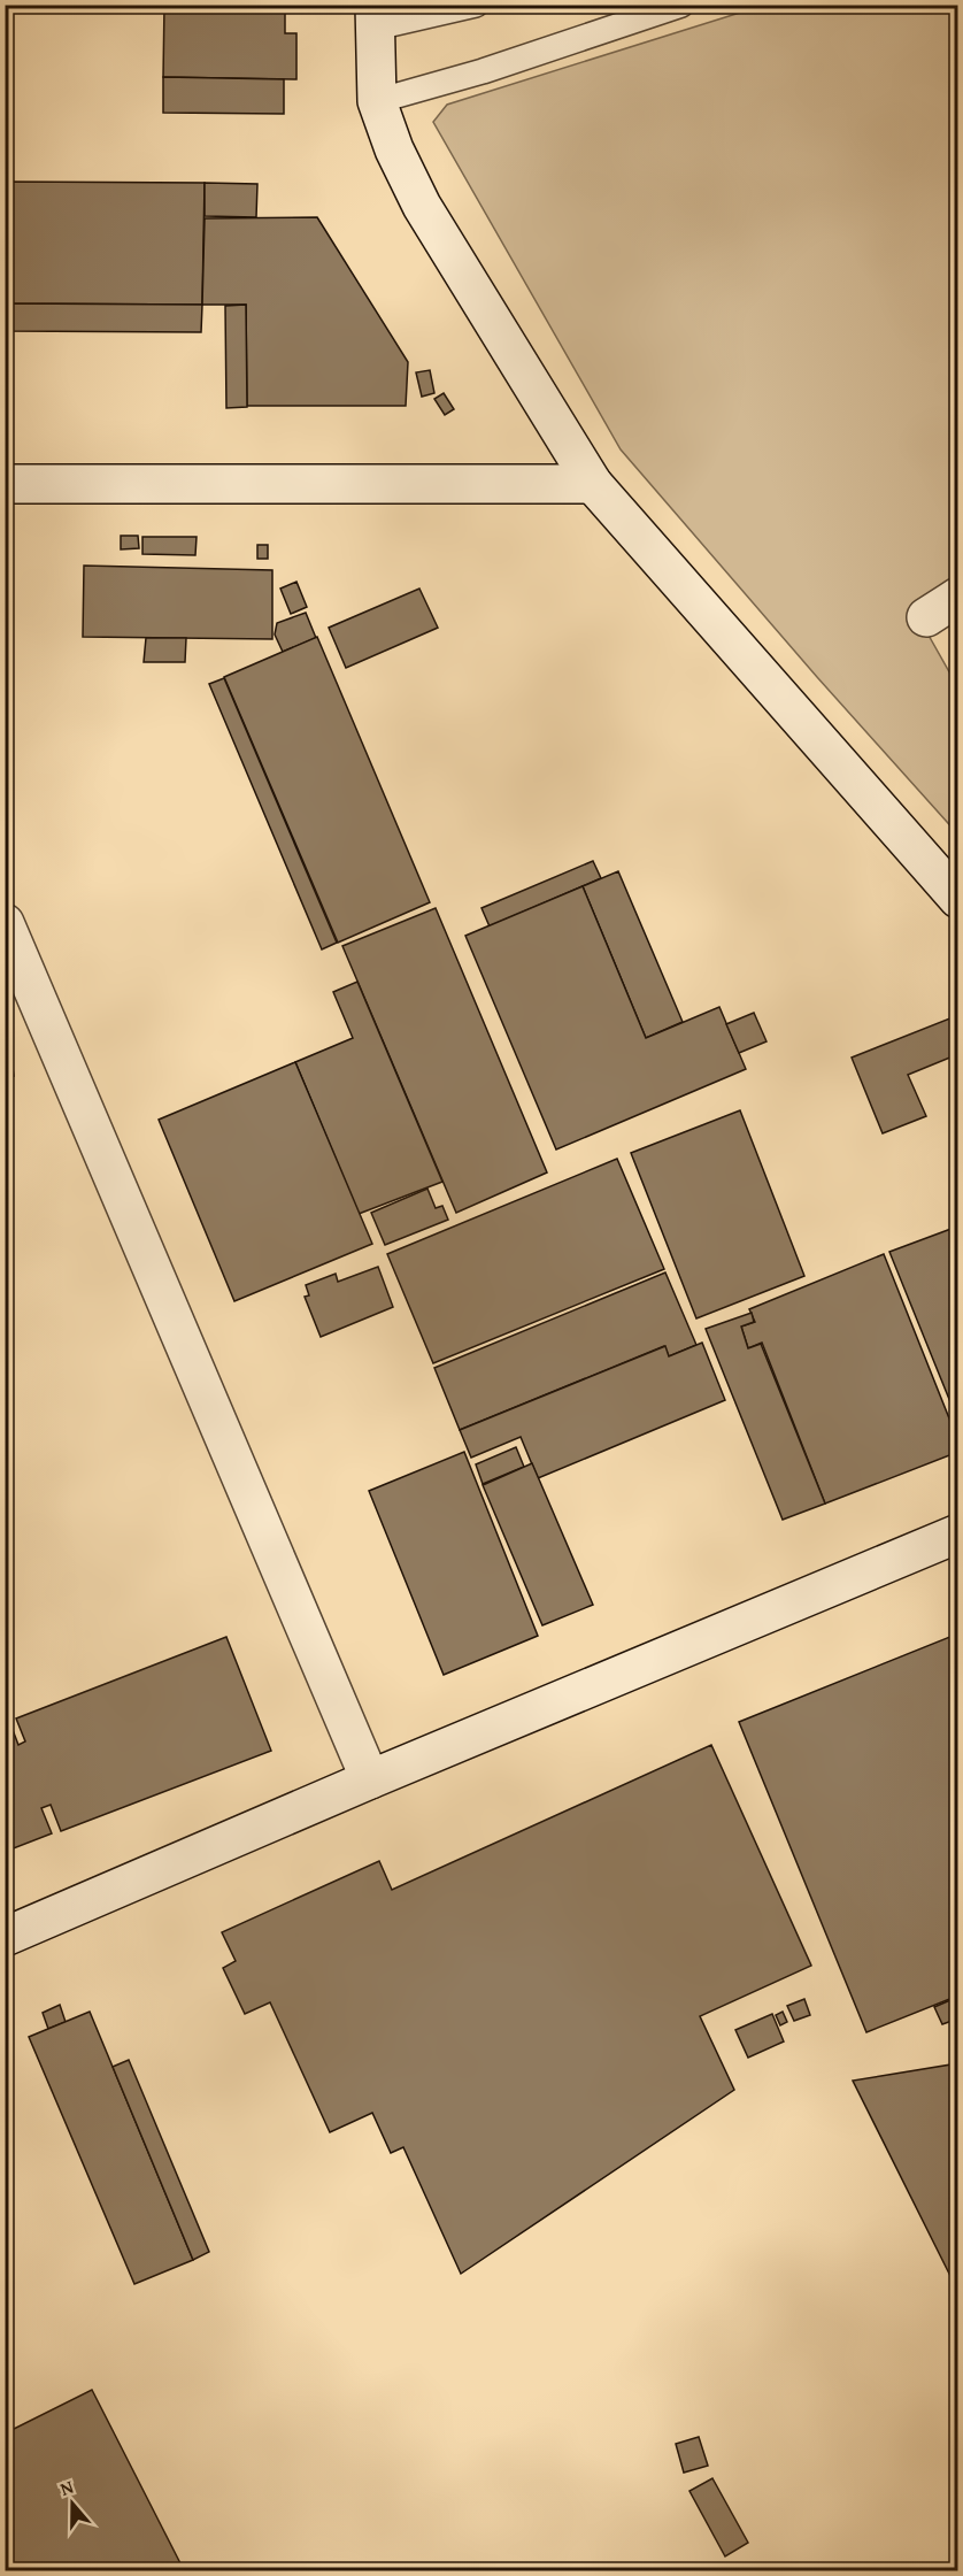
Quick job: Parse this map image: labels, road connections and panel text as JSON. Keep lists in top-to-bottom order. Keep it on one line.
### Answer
{"north":"top"}
